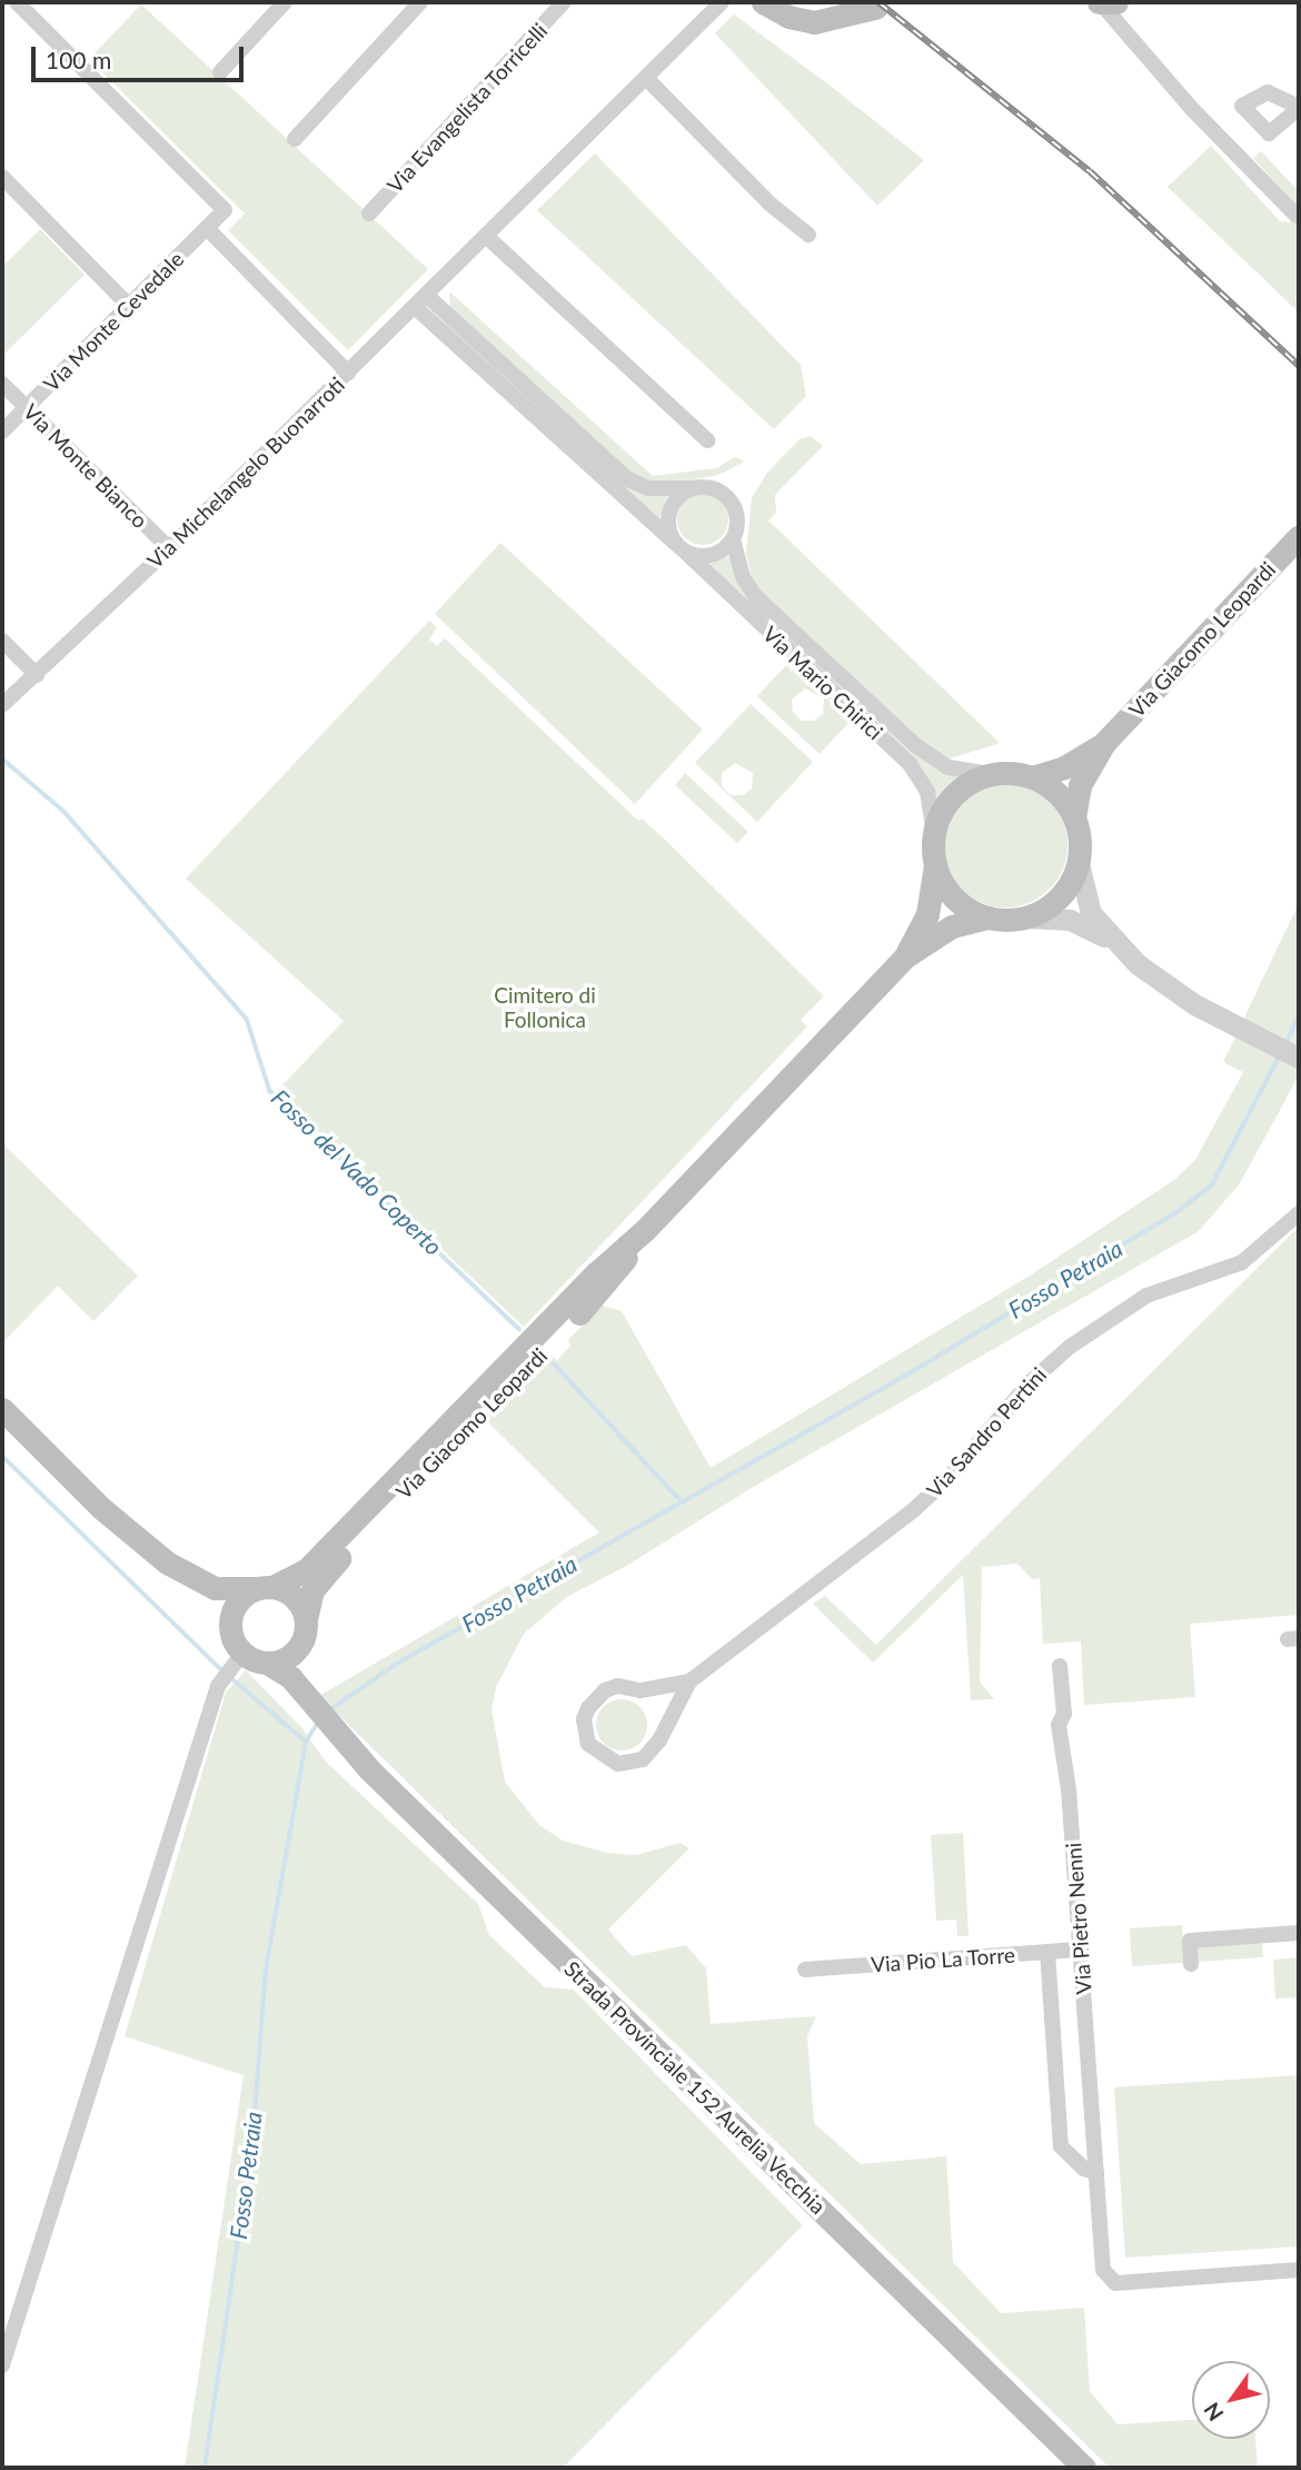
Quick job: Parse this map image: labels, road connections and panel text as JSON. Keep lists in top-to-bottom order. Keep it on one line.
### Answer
{"streets":{"main road":["Via Giacomo Leopardi","Strada Provinciale 152 Aurelia Vecchia"],"street":["Via Evangelista Torricelli","Via Monte Cevedale","Via Monte Bianco","Via Michelangelo Buonarroti","Via Mario Chirici","Via Sandro Pertini","Via Pietro Nenni","Via Pio La Torre"]},"crossings":[["Via Monte Cevedale","Via Monte Bianco"],["Via Monte Bianco","Via Michelangelo Buonarroti"],["Via Michelangelo Buonarroti","Via Mario Chirici"],["Via Giacomo Leopardi","Via Mario Chirici"],["Via Giacomo Leopardi","Strada Provinciale 152 Aurelia Vecchia"],["Via Pietro Nenni","Via Pio La Torre"]],"water":["Fosso del Vado Coperto","Fosso Petraia"],"parks":["Cimitero di Follonica"],"scale_bar":"100 m","north":"bottom left"}
